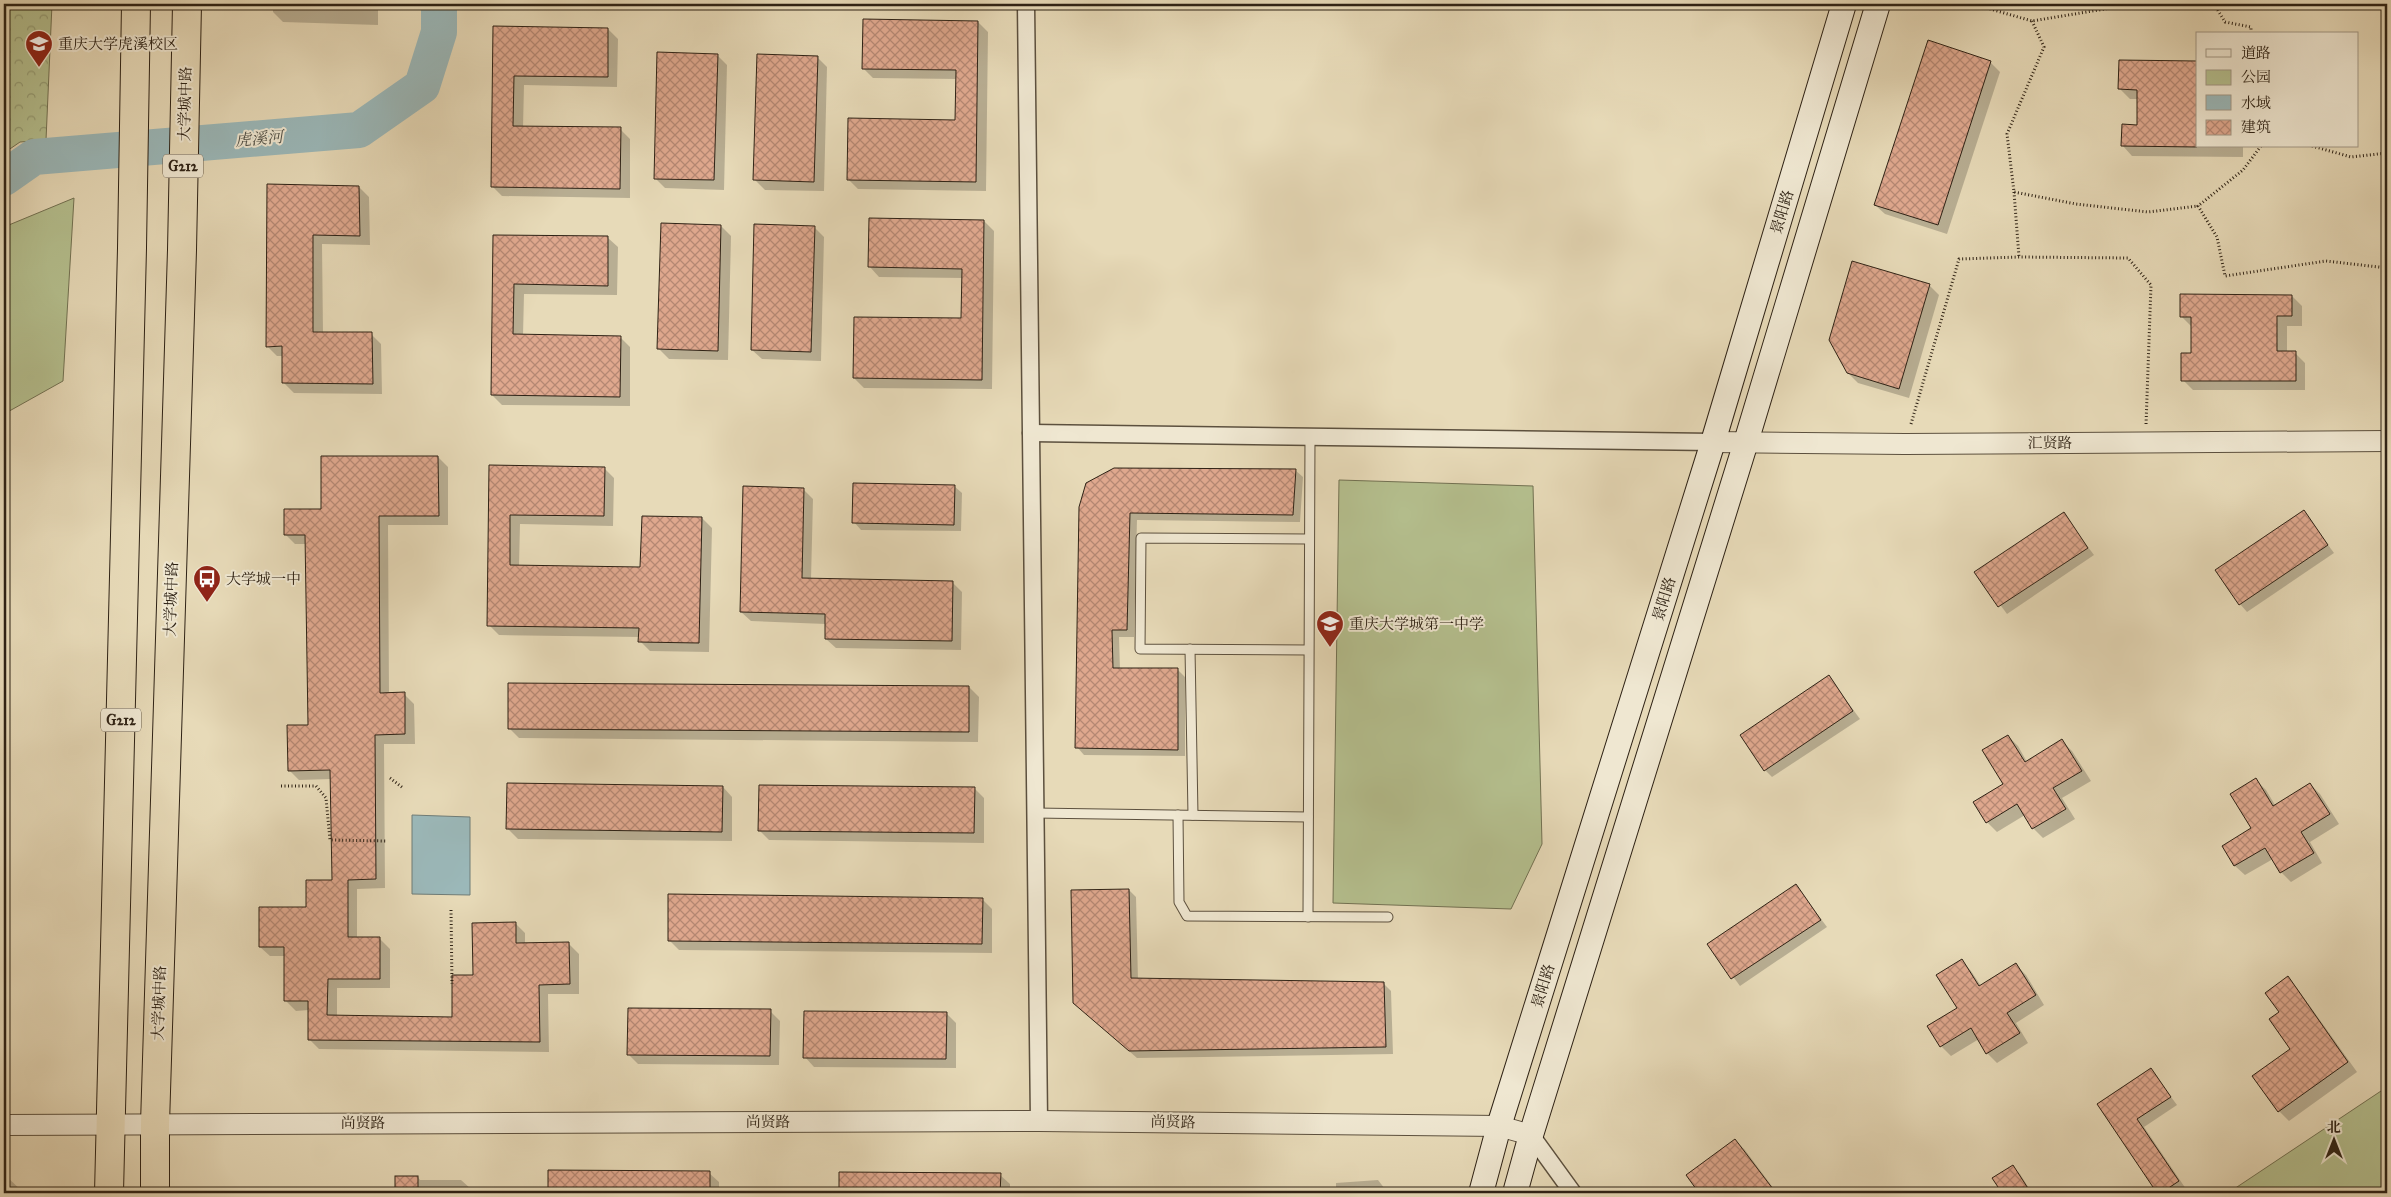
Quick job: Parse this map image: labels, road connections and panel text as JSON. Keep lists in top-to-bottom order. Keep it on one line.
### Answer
{"streets":{"highway":["大学城中路","G212"],"main road":["景阳路"],"street":["汇贤路","尚贤路"]},"crossings":[["大学城中路","尚贤路"],["G212","尚贤路"],["景阳路","汇贤路"],["景阳路","尚贤路"]],"water":["虎溪河"],"places":{"school or university":["重庆大学虎溪校区","重庆大学城第一中学"],"bus stop":["大学城一中"]},"legend":["道路","公园","水域","建筑"],"north":"top"}
